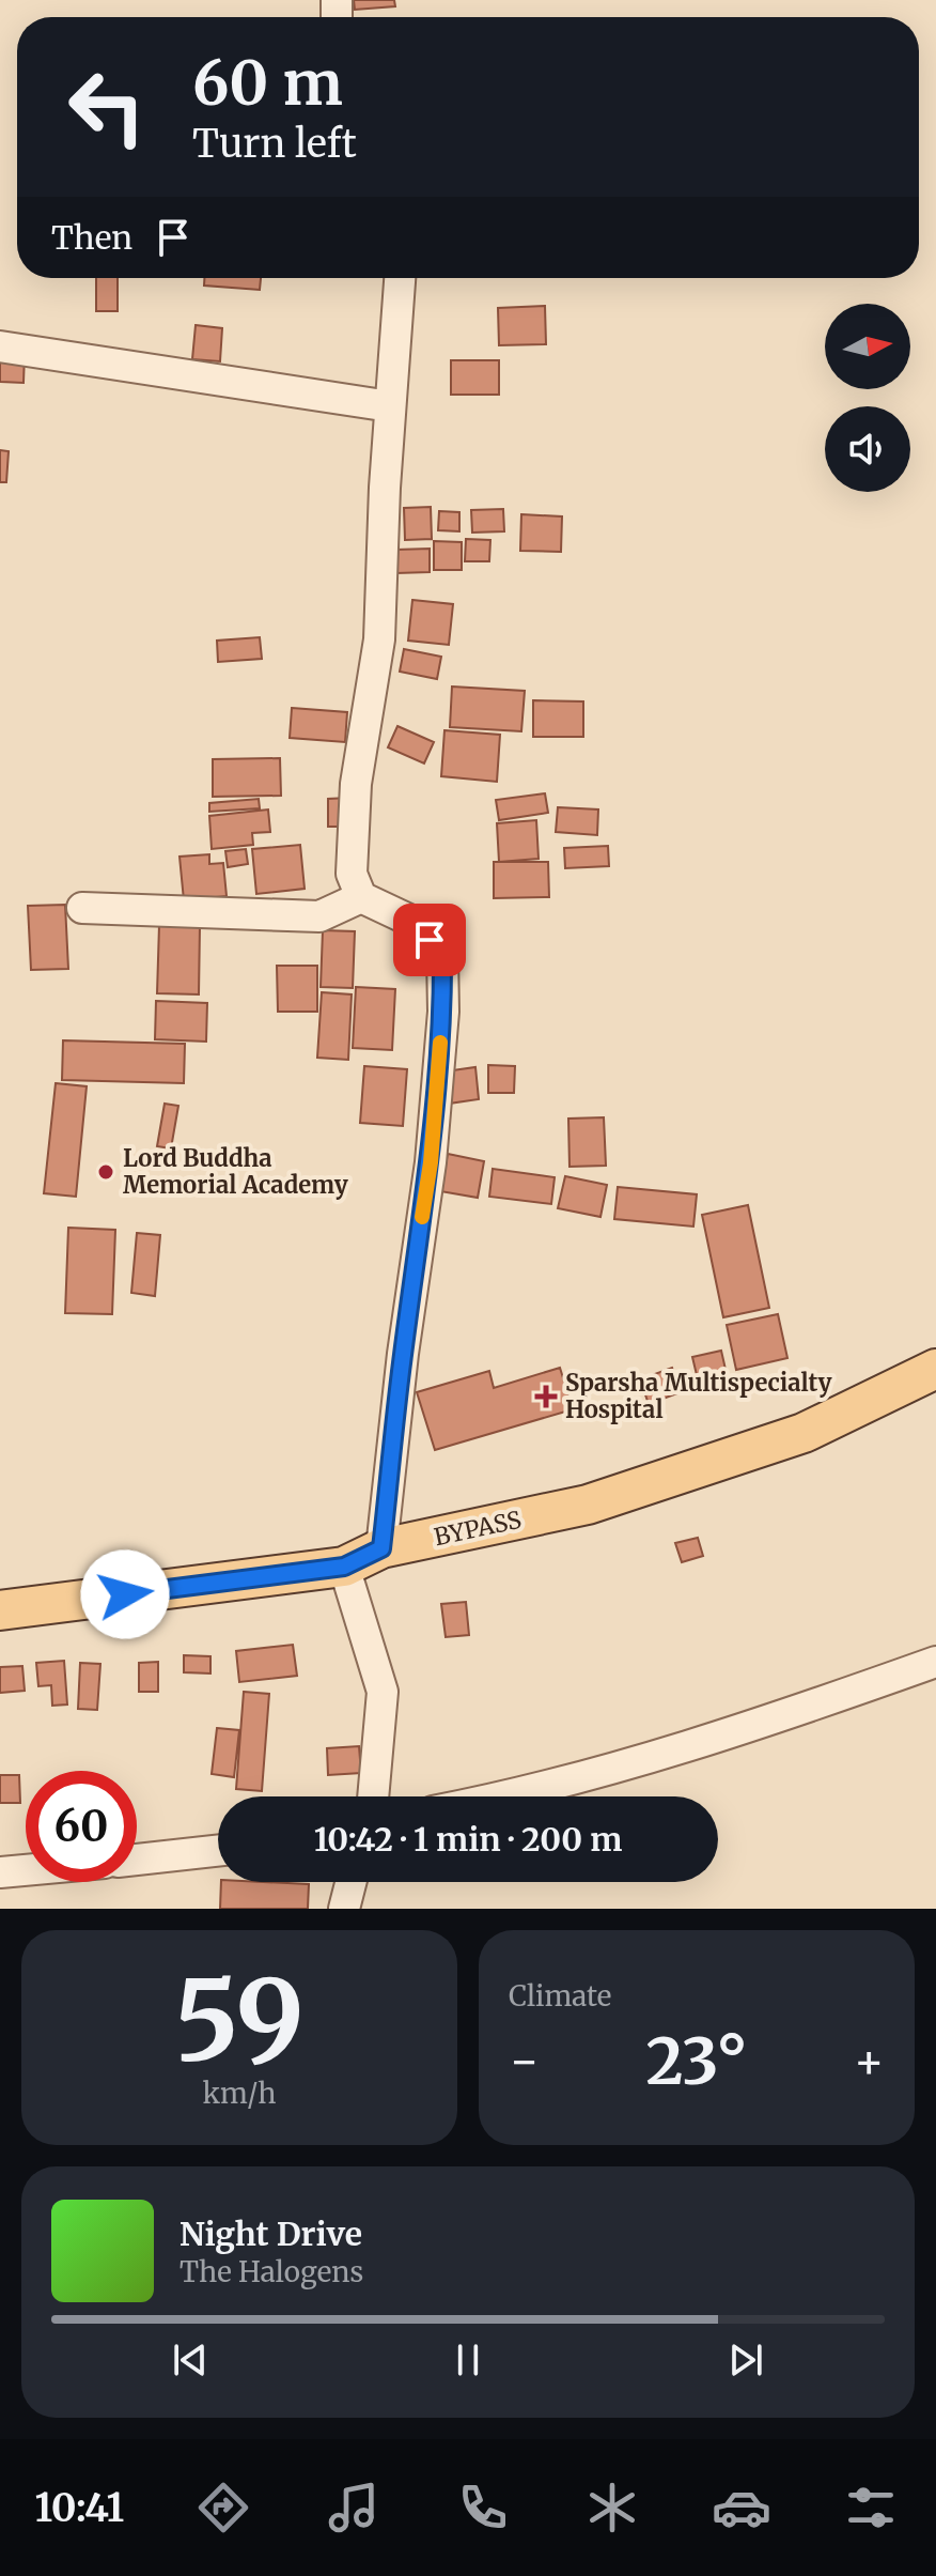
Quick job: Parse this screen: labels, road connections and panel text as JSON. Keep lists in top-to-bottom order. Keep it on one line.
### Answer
{"streets":{"main road":["BYPASS"]},"places":{"other":["Lord Buddha Memorial Academy"],"health":["Sparsha Multispecialty Hospital"]},"north":"right","page":{"turn":["60 m","Turn left"],"then":"Then","limit":"60","trip":"10:42 · 1 min · 200 m","tile":[["59","km/h"],"Climate"],"heat":["−","23°","+"],"song":["Night Drive","The Halogens"],"tabs":"10:41"}}
